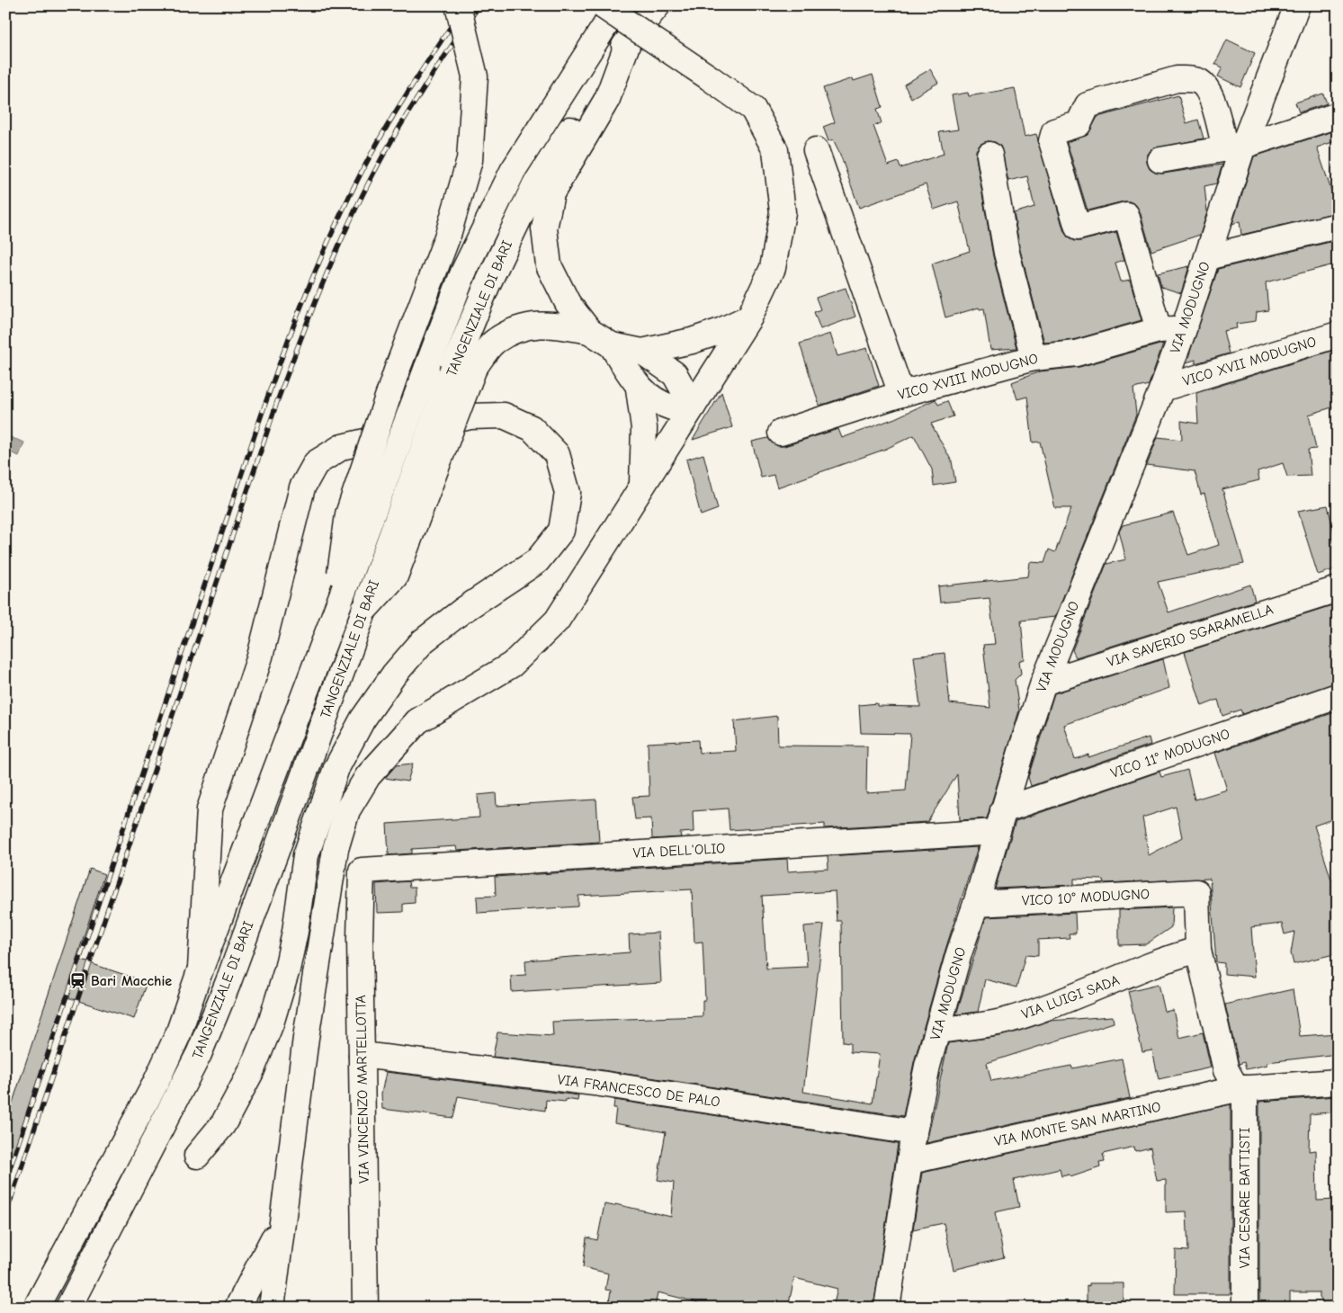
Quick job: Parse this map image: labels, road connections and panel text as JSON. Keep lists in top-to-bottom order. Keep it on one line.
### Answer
{"streets":{"main road":["VIA MODUGNO","TANGENZIALE DI BARI","VICO XVII MODUGNO","VICO XVIII MODUGNO","VIA SAVERIO SGARAMELLA","VICO 11° MODUGNO","VIA DELL'OLIO","VICO 10° MODUGNO","VIA LUIGI SADA","VIA VINCENZO MARTELLOTTA","VIA FRANCESCO DE PALO","VIA MONTE SAN MARTINO","VIA CESARE BATTISTI"]},"crossings":[["VIA MODUGNO","VICO XVII MODUGNO"],["VIA MODUGNO","VICO XVIII MODUGNO"],["VIA MODUGNO","VIA SAVERIO SGARAMELLA"],["VIA MODUGNO","VICO 11° MODUGNO"],["VIA MODUGNO","VIA DELL'OLIO"],["VIA MODUGNO","VICO 10° MODUGNO"],["VIA MODUGNO","VIA LUIGI SADA"],["VIA MODUGNO","VIA FRANCESCO DE PALO"],["VIA MODUGNO","VIA MONTE SAN MARTINO"],["VICO 11° MODUGNO","VIA DELL'OLIO"],["VIA DELL'OLIO","VIA VINCENZO MARTELLOTTA"],["VICO 10° MODUGNO","VIA CESARE BATTISTI"],["VIA LUIGI SADA","VIA CESARE BATTISTI"],["VIA VINCENZO MARTELLOTTA","VIA FRANCESCO DE PALO"],["VIA MONTE SAN MARTINO","VIA CESARE BATTISTI"]],"places":{"station":["Bari Macchie"]}}
